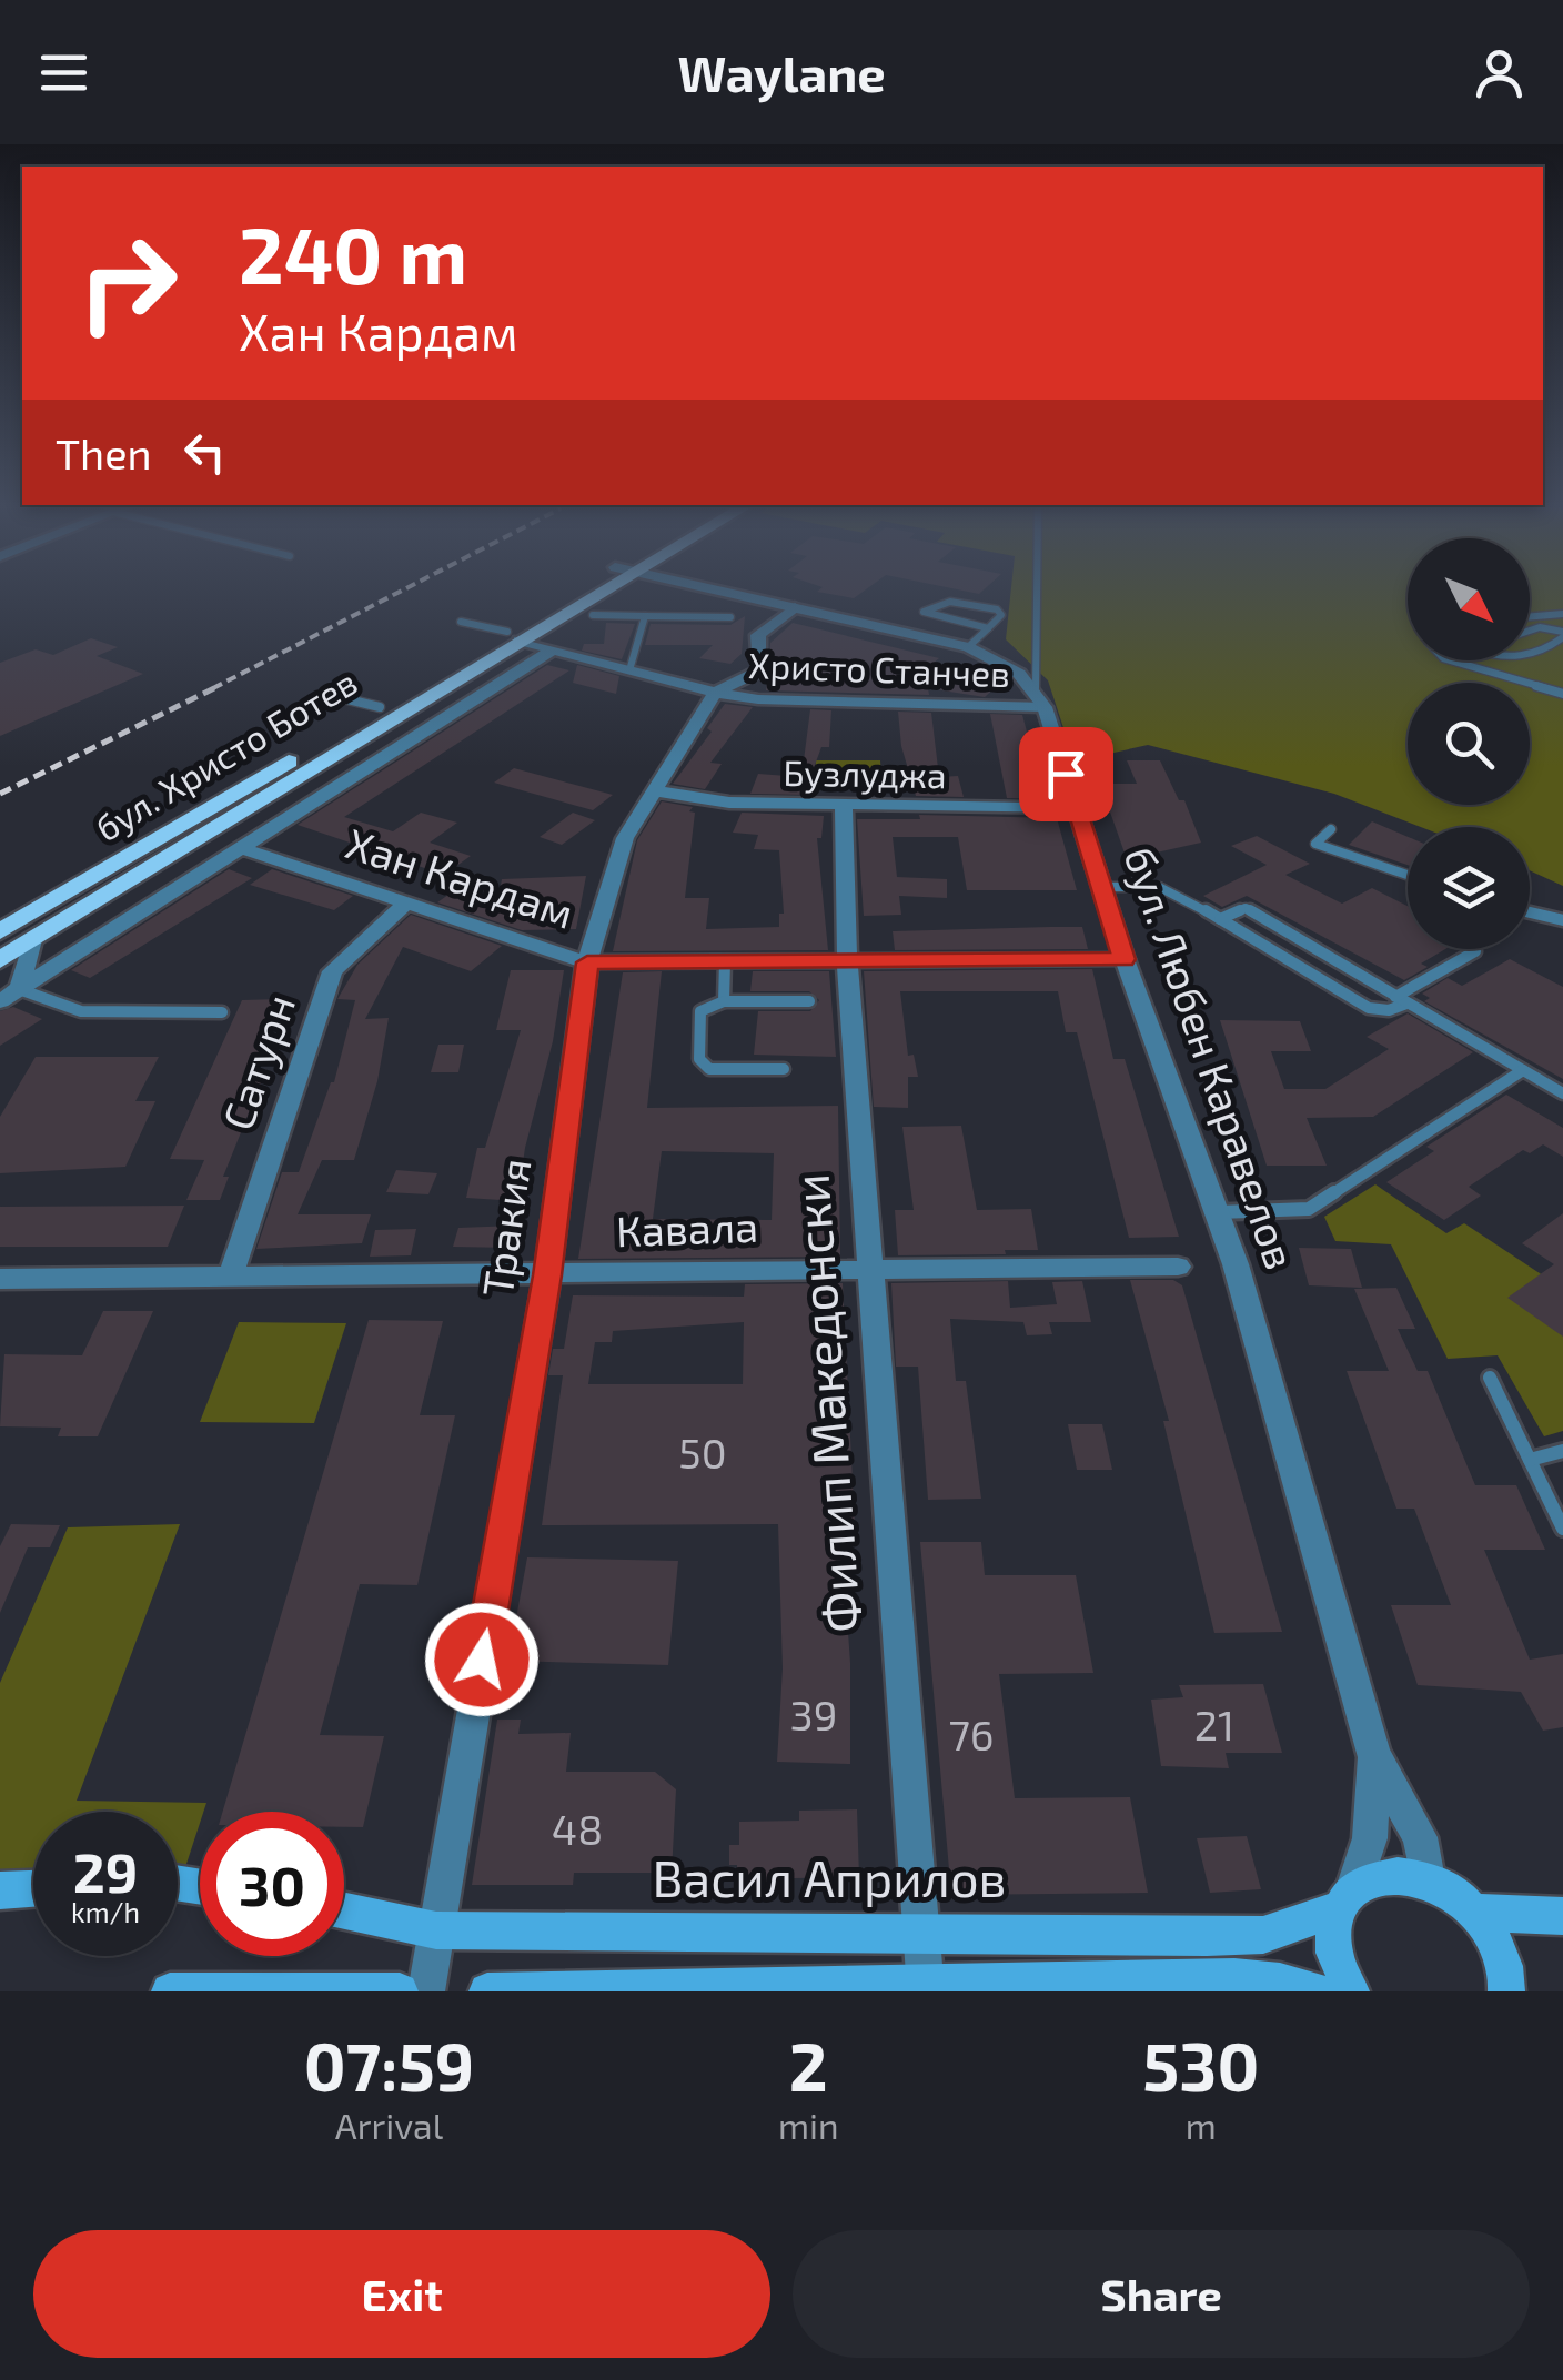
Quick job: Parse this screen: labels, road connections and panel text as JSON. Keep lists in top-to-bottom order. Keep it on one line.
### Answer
{"streets":{"main road":["бул. Христо Ботев","Васил Априлов"],"street":["Христо Станчев","Бузлуджа","Хан Кардам","бул. Любен Каравелов","Сатурн","Тракия","Кавала","Филип Македонски"]},"crossings":[["Христо Станчев","бул. Христо Ботев"],["Христо Станчев","бул. Любен Каравелов"],["Христо Станчев","Тракия"],["бул. Христо Ботев","Хан Кардам"],["Бузлуджа","бул. Любен Каравелов"],["Бузлуджа","Тракия"],["Бузлуджа","Филип Македонски"],["Хан Кардам","бул. Любен Каравелов"],["Хан Кардам","Сатурн"],["Хан Кардам","Тракия"],["Хан Кардам","Филип Македонски"],["бул. Любен Каравелов","Тракия"],["бул. Любен Каравелов","Васил Априлов"],["Сатурн","Кавала"],["Тракия","Кавала"],["Тракия","Васил Априлов"],["Кавала","Филип Македонски"],["Филип Македонски","Васил Априлов"]],"house_numbers":["50","39","21","76","48"],"north":"bottom right","page":{"header":"Waylane","turn":["240 m","Хан Кардам"],"then":"Then","speed":"29 km/h","limit":"30","eta":["07:59","Arrival","2","min","530","m"],"buttons":["Exit","Share"]}}
